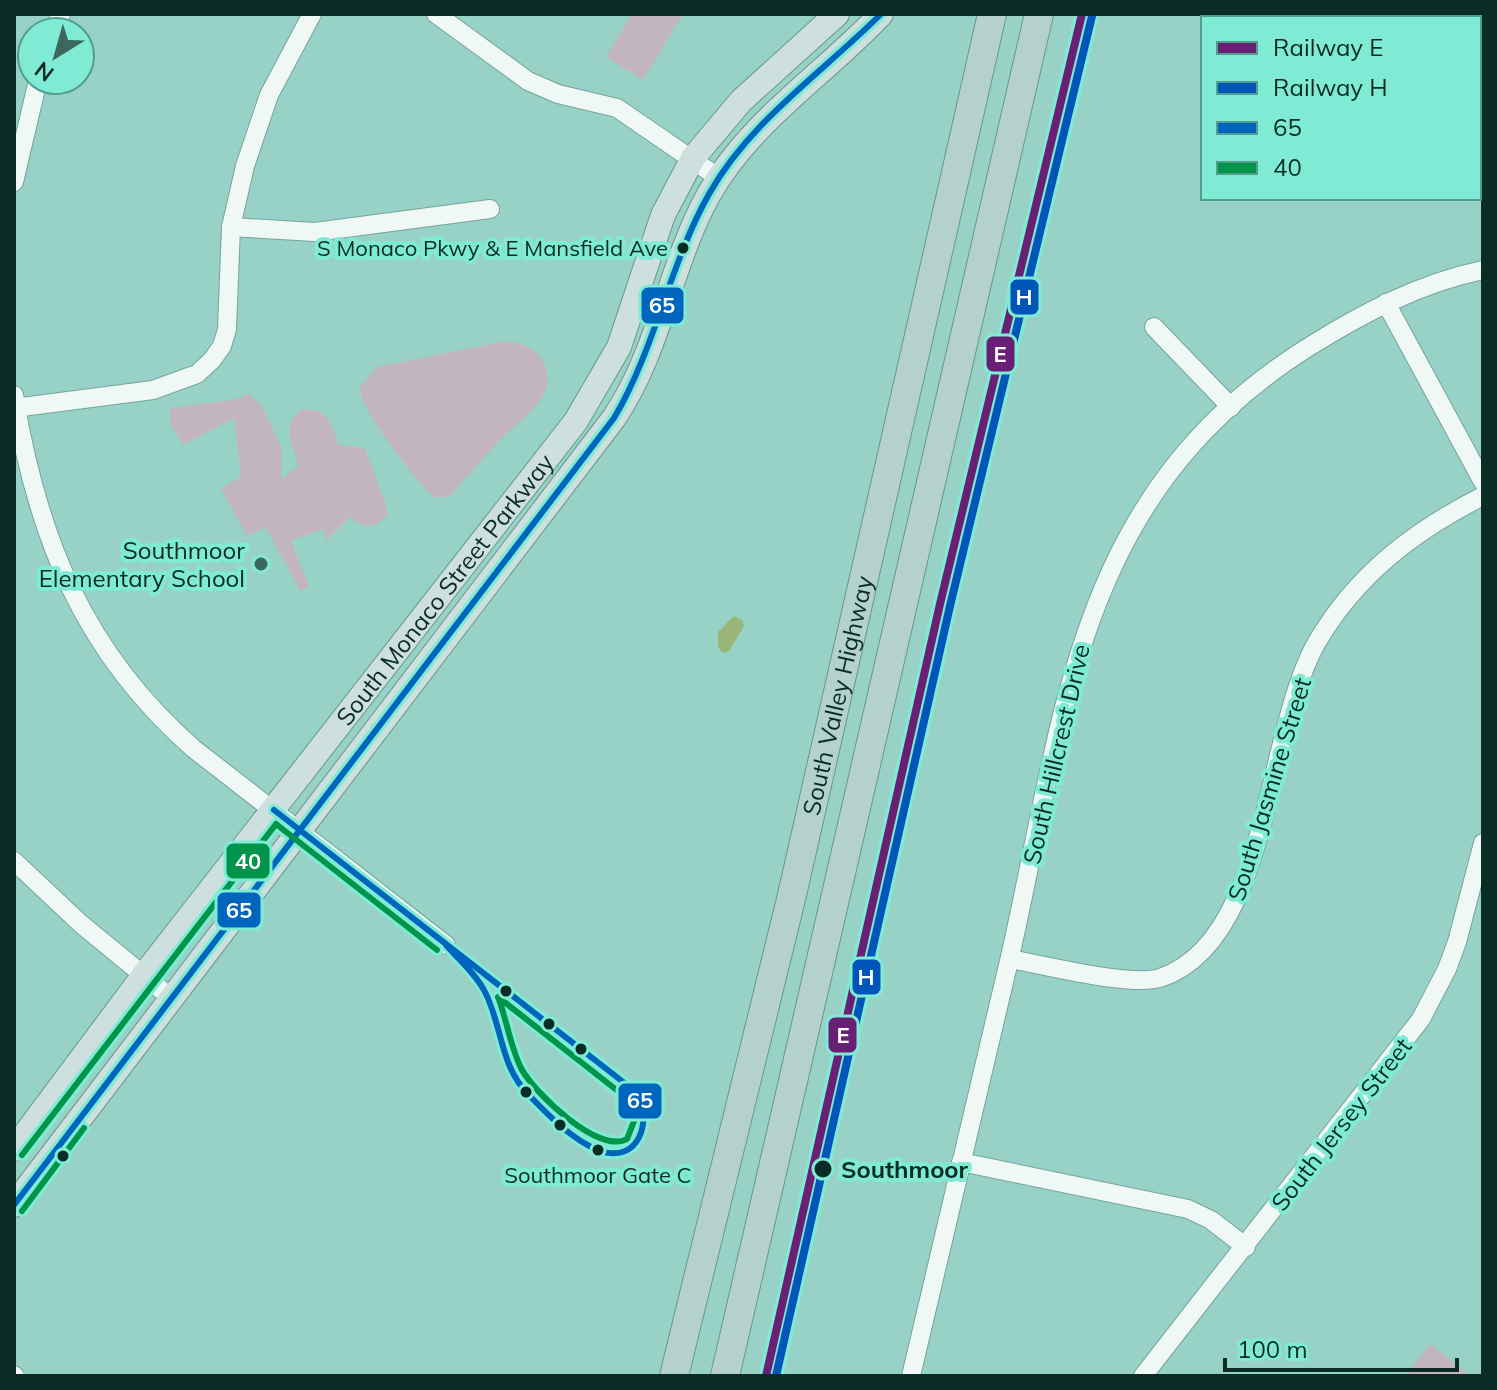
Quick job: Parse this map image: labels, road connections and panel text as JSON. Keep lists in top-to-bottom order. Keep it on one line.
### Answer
{"streets":{"highway":["South Valley Highway"],"main road":["South Monaco Street Parkway"],"street":["South Hillcrest Drive","South Jasmine Street","South Jersey Street"]},"crossings":[["South Hillcrest Drive","South Jasmine Street"]],"places":["S Monaco Pkwy & E Mansfield Ave","Southmoor Elementary School","Southmoor Gate C","Southmoor"],"lines":["rail line E","transit line 65","rail line H","transit line 40"],"legend":["Railway E","Railway H","65","40"],"scale_bar":"100 m","north":"bottom left"}
